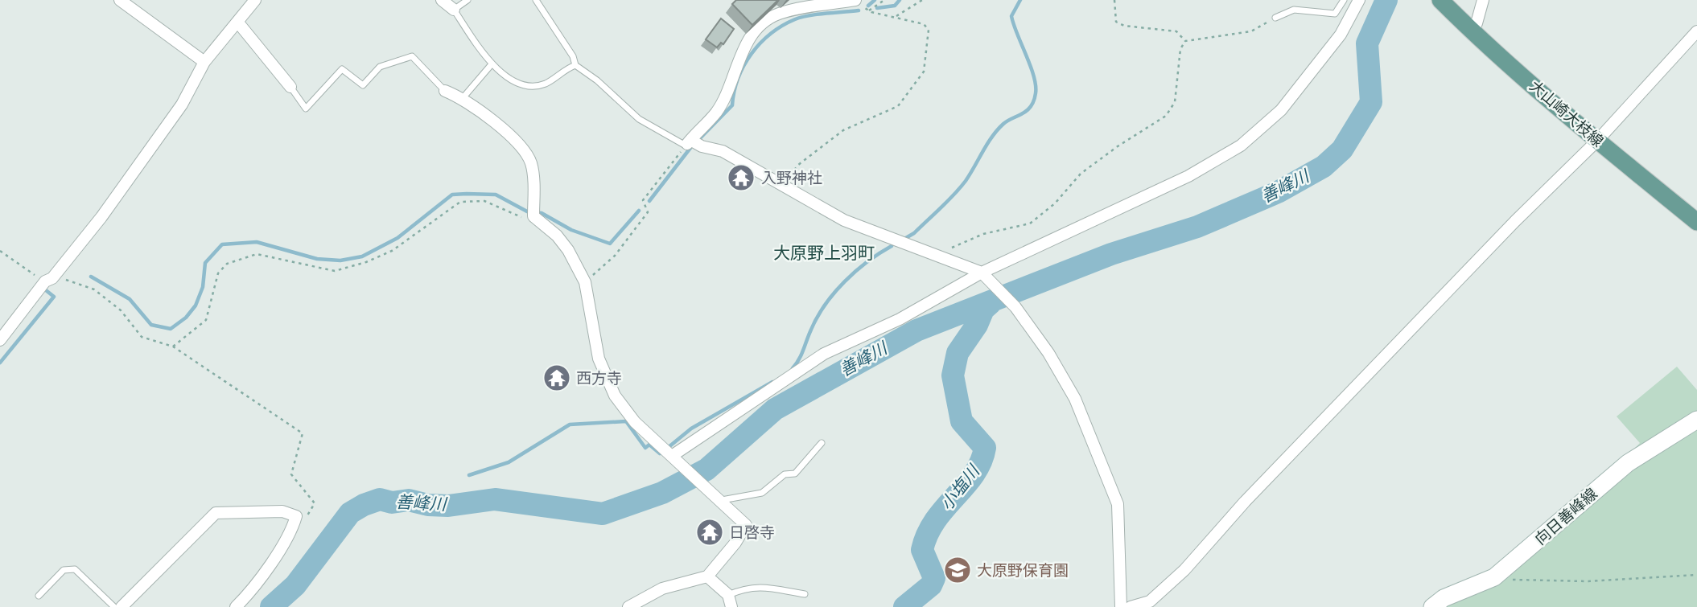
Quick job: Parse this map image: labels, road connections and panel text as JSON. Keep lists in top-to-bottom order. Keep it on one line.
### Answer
{"streets":{"main road":["大山崎大枝線","向日善峰線"]},"districts":["大原野上羽町"],"water":["善峰川","小塩川"],"places":{"temple":["入野神社","西方寺","日啓寺"],"school or university":["大原野保育園"]}}
